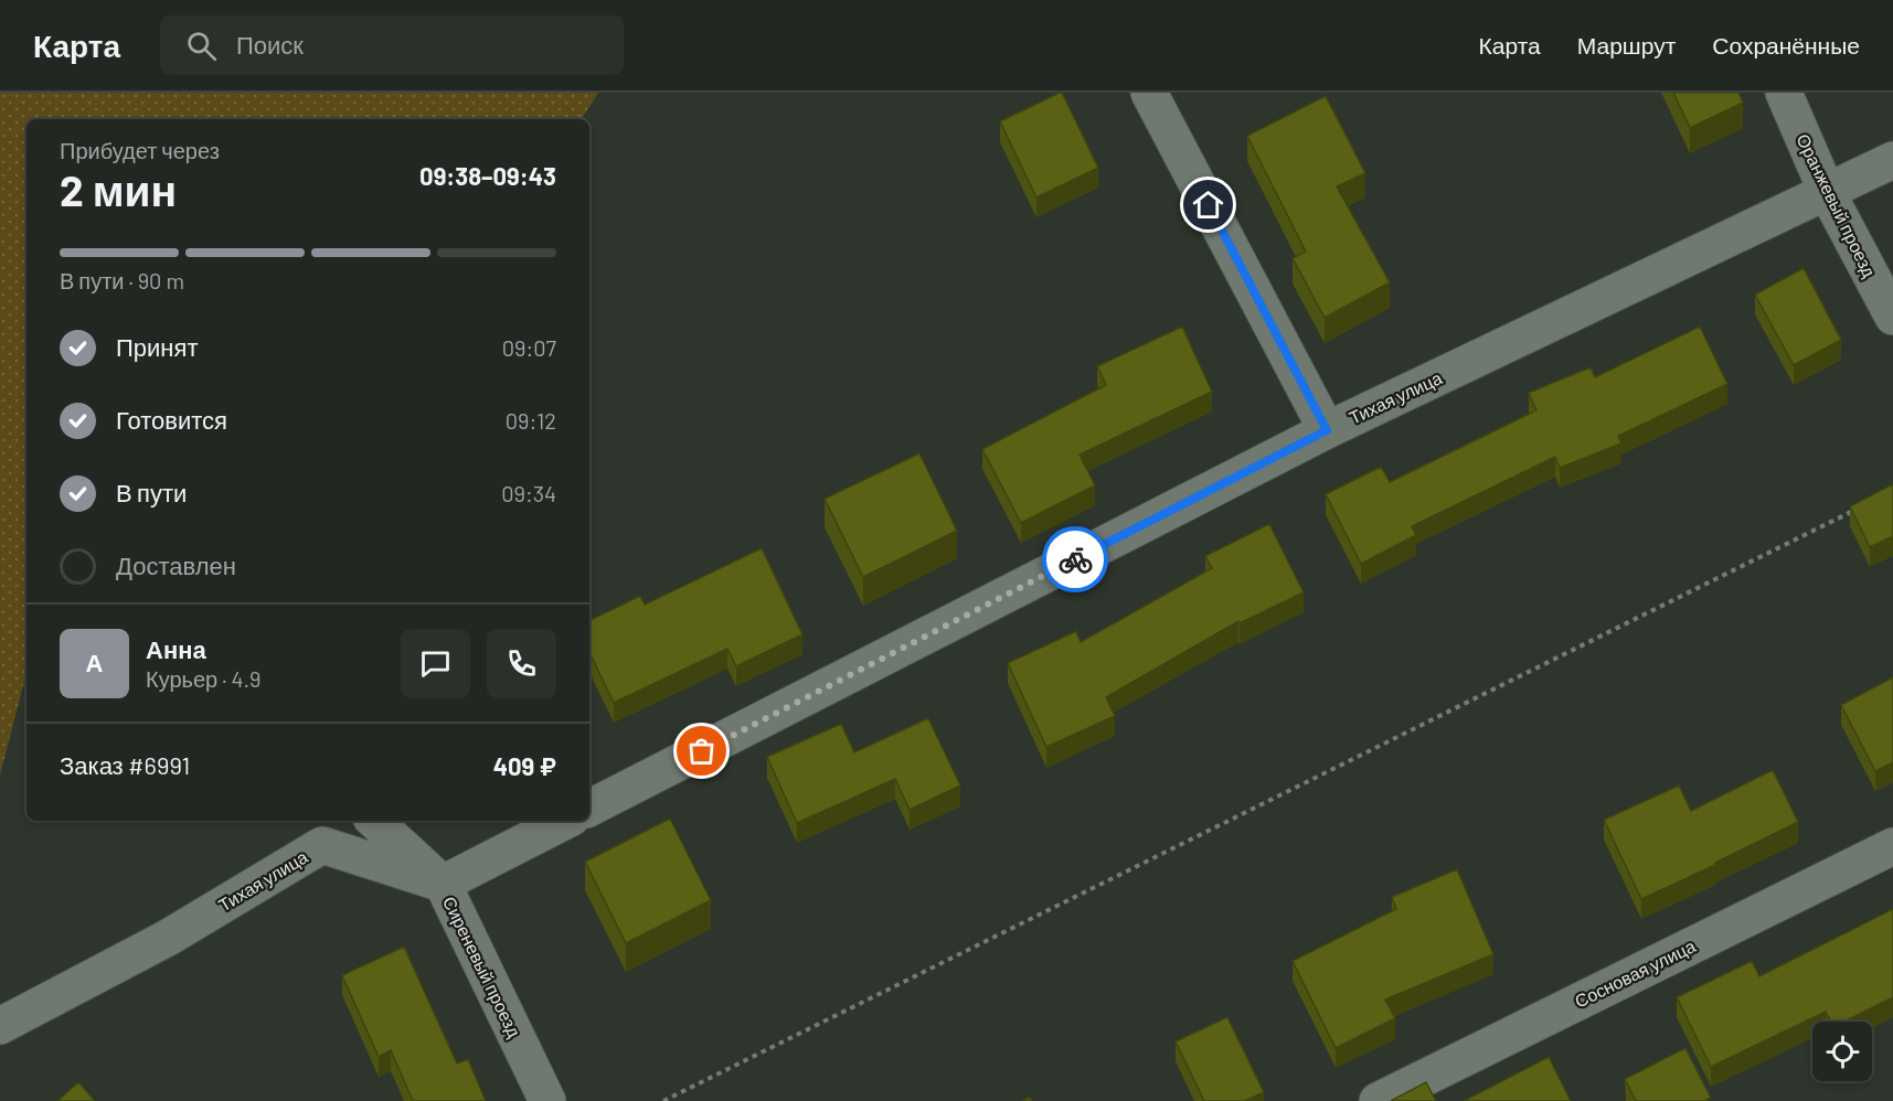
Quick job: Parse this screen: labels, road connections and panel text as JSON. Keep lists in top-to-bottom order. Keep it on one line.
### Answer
{"streets":{"street":["Оранжевый проезд","Тихая улица","Сиреневый проезд","Сосновая улица"]},"crossings":[["Оранжевый проезд","Тихая улица"],["Тихая улица","Сиреневый проезд"]],"page":{"header":"Карта","search":"Поиск","nav":["Карта","Маршрут","Сохранённые"],"heading":["2 мин","Прибудет через","09:38–09:43"],"panel":["Анна","Курьер · 4.9","Заказ #6991","409 ₽"],"bar":"В пути · 90 m","list":[["Принят","09:07"],["Готовится","09:12"],["В пути","09:34"],"Доставлен"],"round":"А"}}
